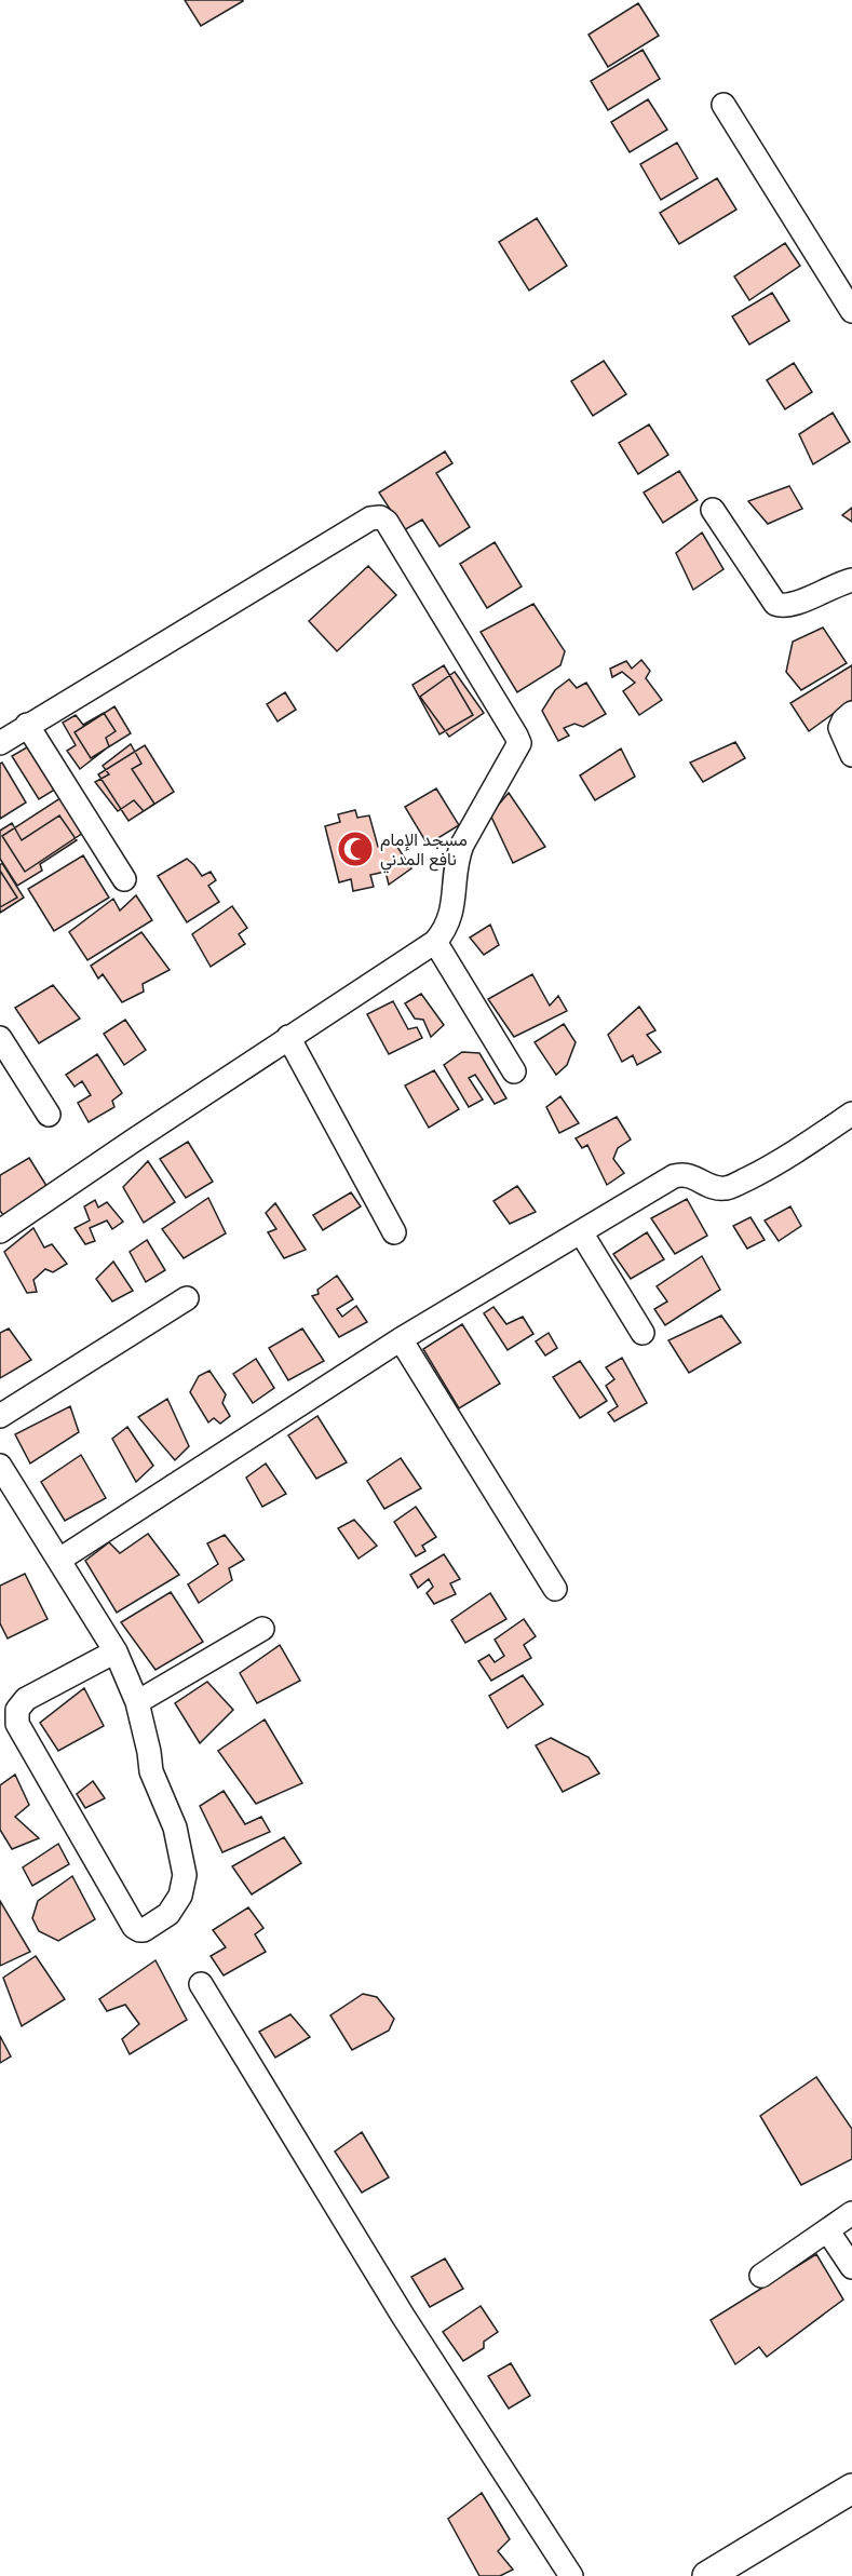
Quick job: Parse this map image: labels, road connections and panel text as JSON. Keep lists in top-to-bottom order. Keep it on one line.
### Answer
{"places":{"mosque":["مسجد الإمام نافع المدني"]}}
